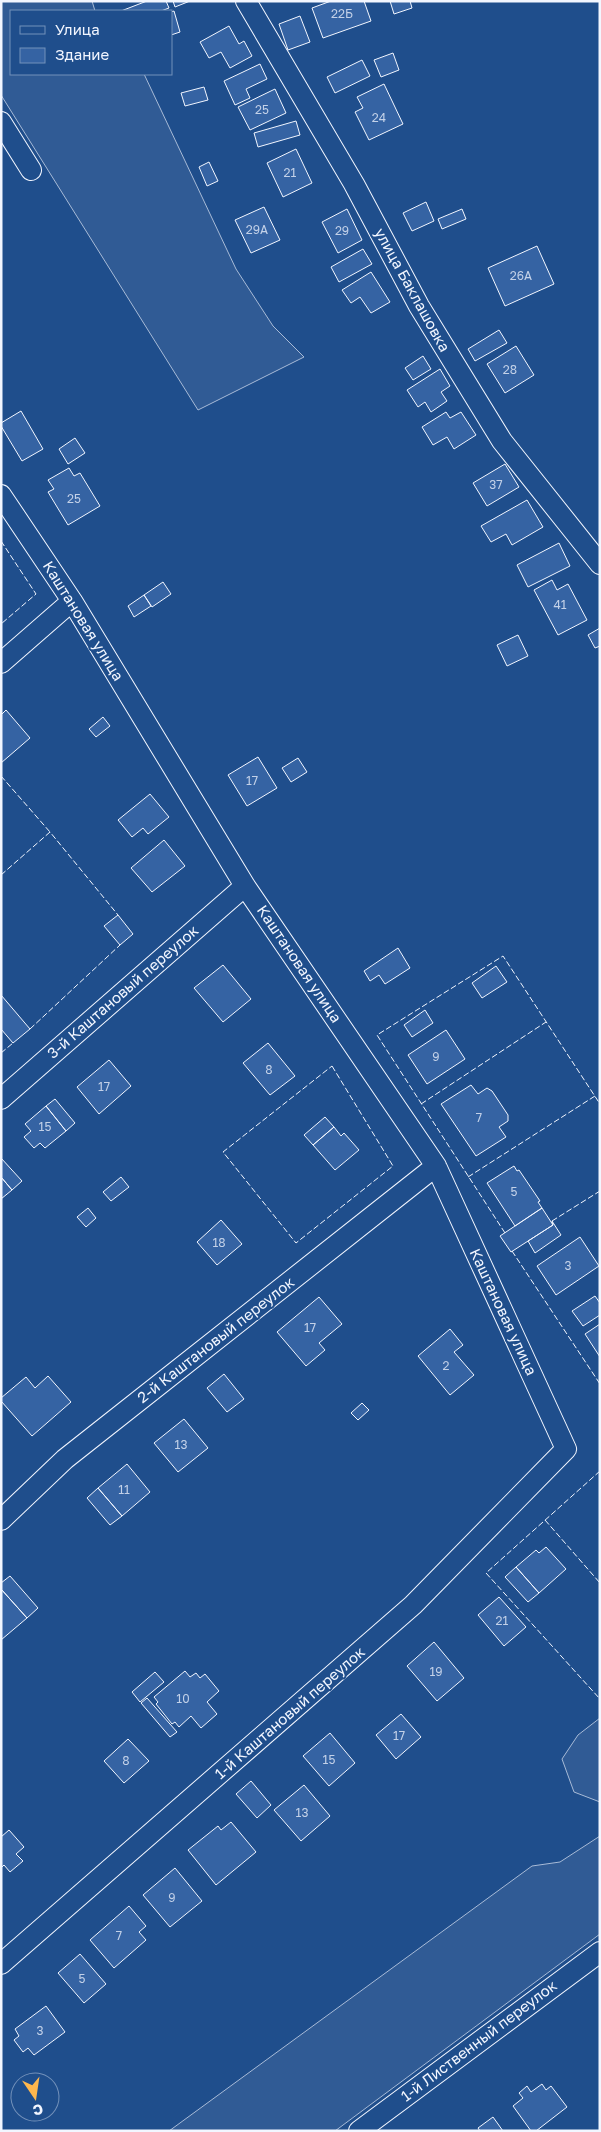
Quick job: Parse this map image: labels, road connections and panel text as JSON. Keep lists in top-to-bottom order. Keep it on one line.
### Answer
{"streets":{"street":["улица Баклашовка","Каштановая улица","3-й Каштановый переулок","2-й Каштановый переулок","1-й Каштановый переулок","1-й Лиственный переулок"]},"crossings":[["Каштановая улица","3-й Каштановый переулок"],["Каштановая улица","2-й Каштановый переулок"],["Каштановая улица","1-й Каштановый переулок"]],"house_numbers":["22Б","25","24","21","29А","29","26А","28","37","25","41","17","9","8","17","7","15","5","18","3","17","2","13","11","21","19","10","17","15","8","13","9","7","5","3"],"legend":["Улица","Здание"],"north":"bottom"}
